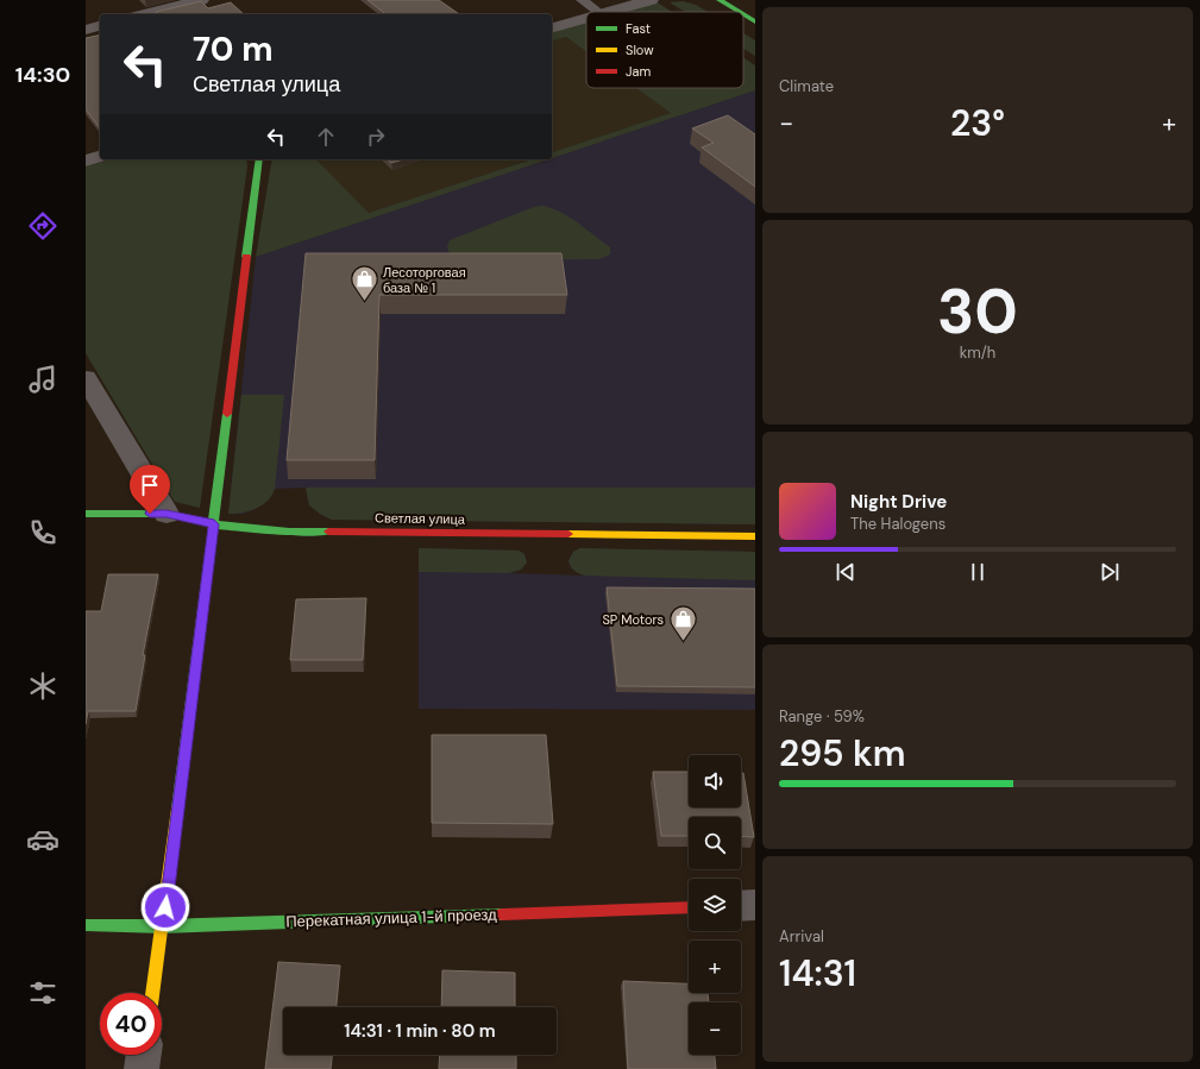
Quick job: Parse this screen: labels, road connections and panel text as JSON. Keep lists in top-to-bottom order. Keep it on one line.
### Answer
{"streets":{"street":["Светлая улица","Перекатная улица 1-й проезд"]},"places":{"shop":["Лесоторговая база № 1","SP Motors"]},"legend":["Fast","Slow","Jam"],"page":{"tabs":"14:30","tile":["Climate",["30","km/h"],["Range · 59%","295 km"],["Arrival","14:31"]],"turn":["70 m","Светлая улица"],"heat":["−","23°","+"],"song":["Night Drive","The Halogens"],"map_buttons":["+","−"],"limit":"40","trip":"14:31 · 1 min · 80 m"}}
